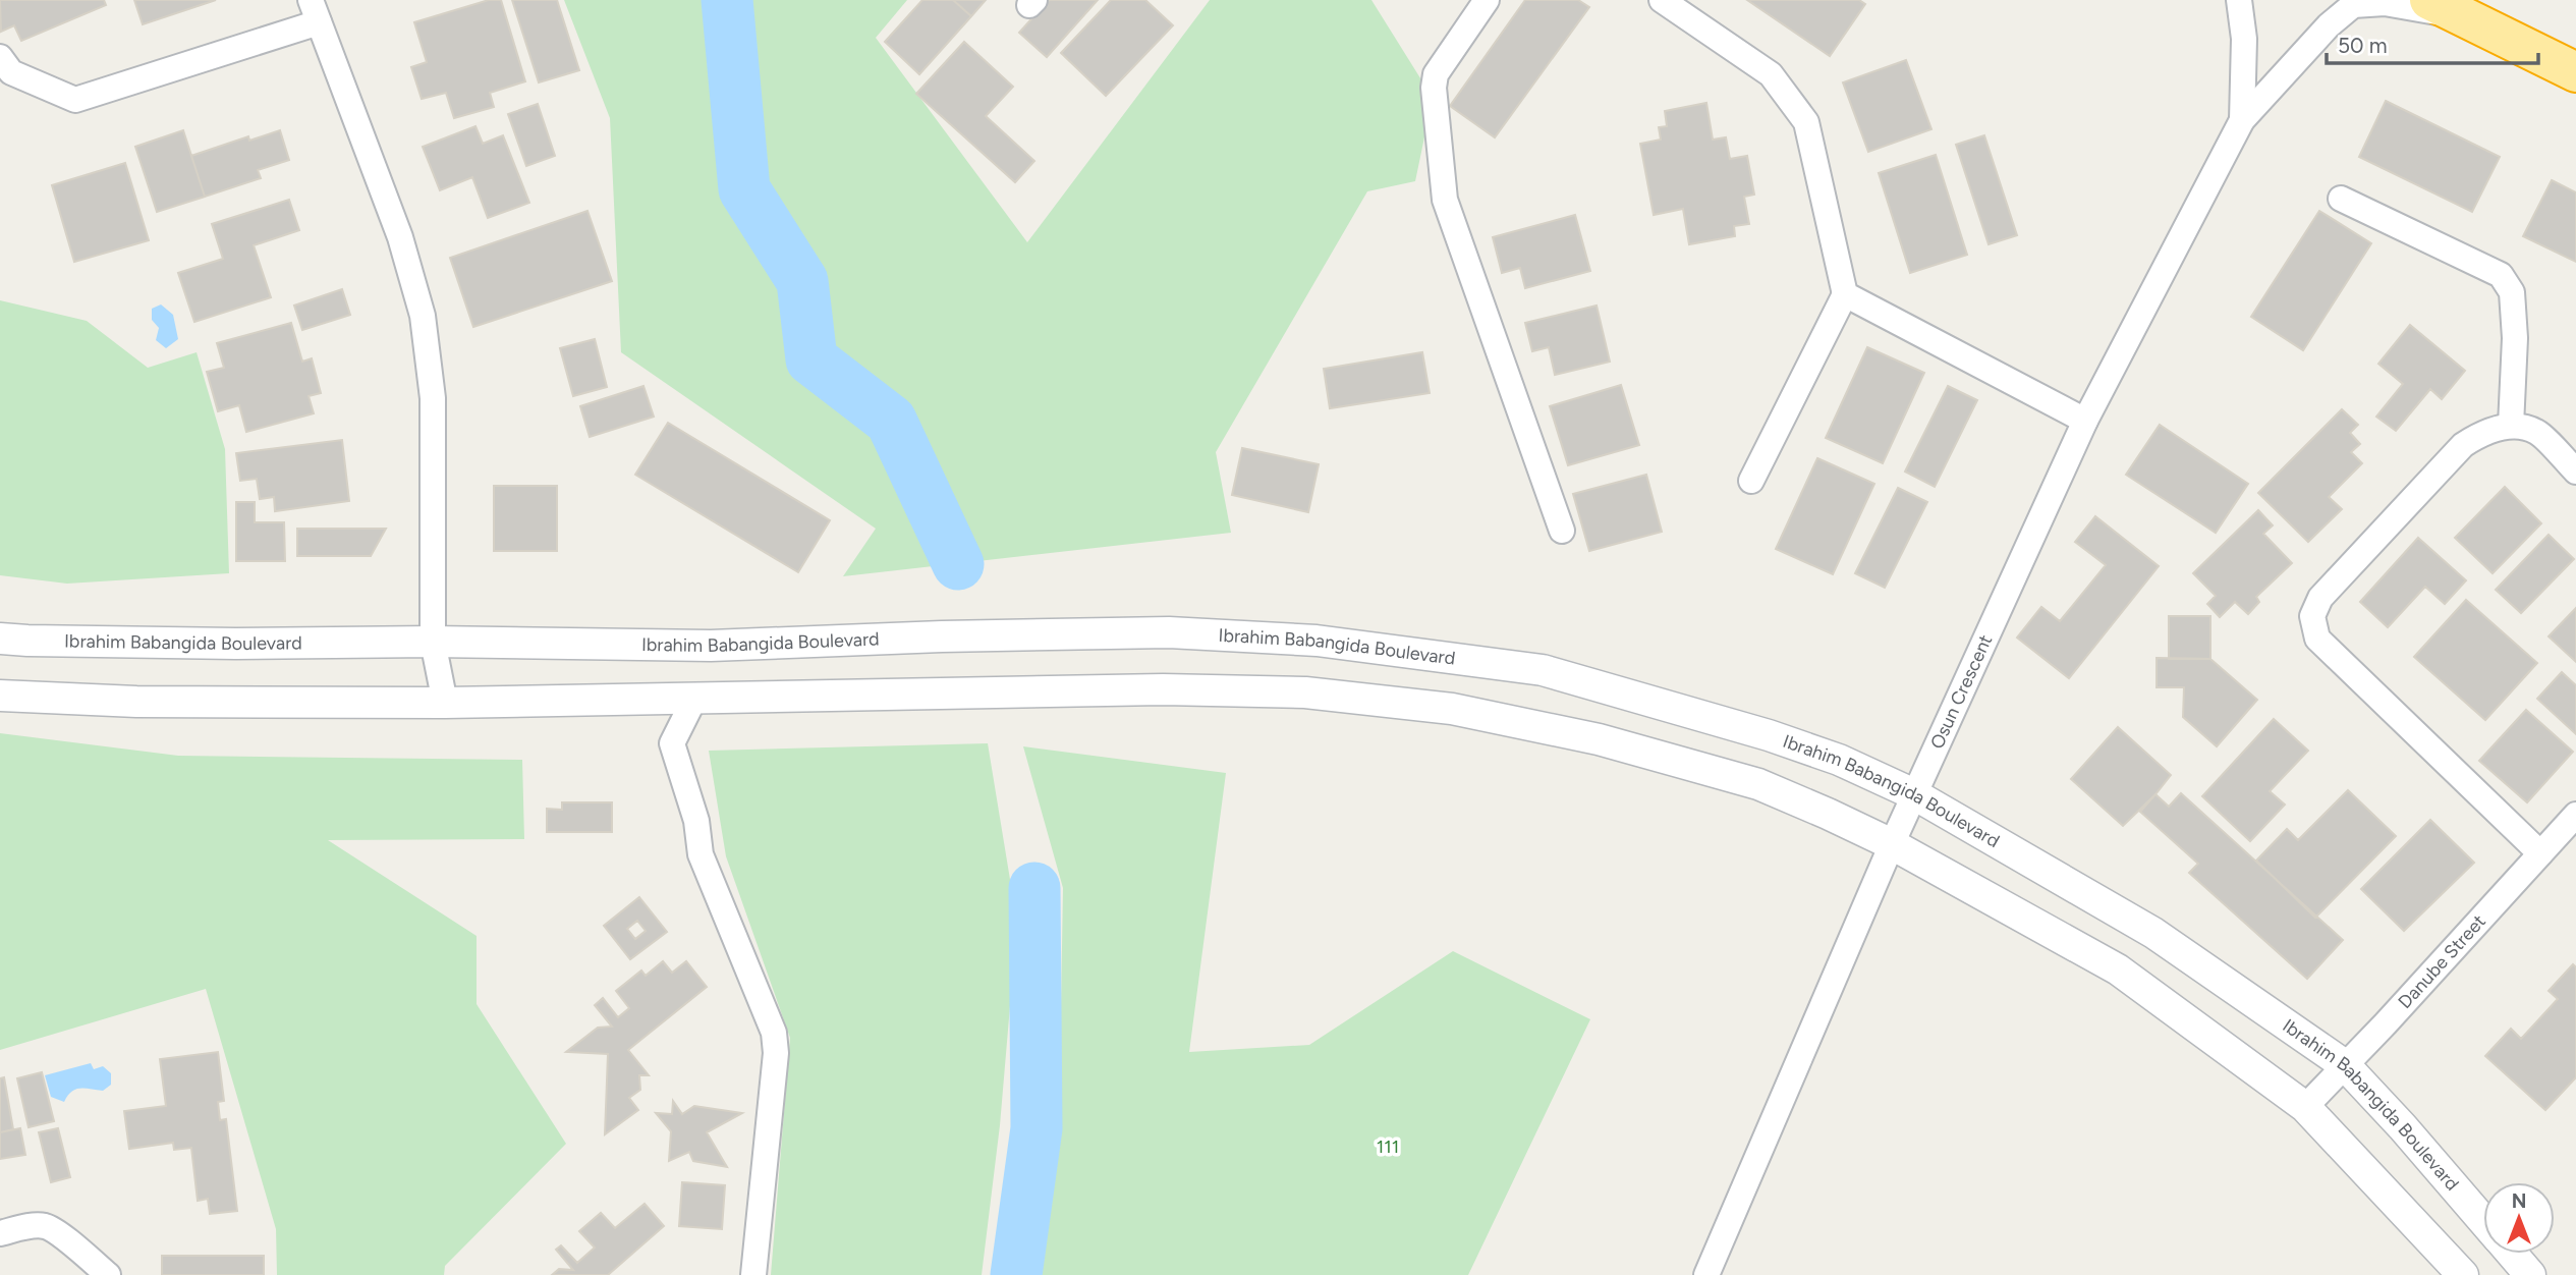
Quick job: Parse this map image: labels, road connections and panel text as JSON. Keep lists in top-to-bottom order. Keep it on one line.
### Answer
{"streets":{"street":["Ibrahim Babangida Boulevard","Osun Crescent","Danube Street"]},"crossings":[["Ibrahim Babangida Boulevard","Osun Crescent"],["Ibrahim Babangida Boulevard","Danube Street"]],"parks":["111"],"scale_bar":"50 m","north":"top"}
